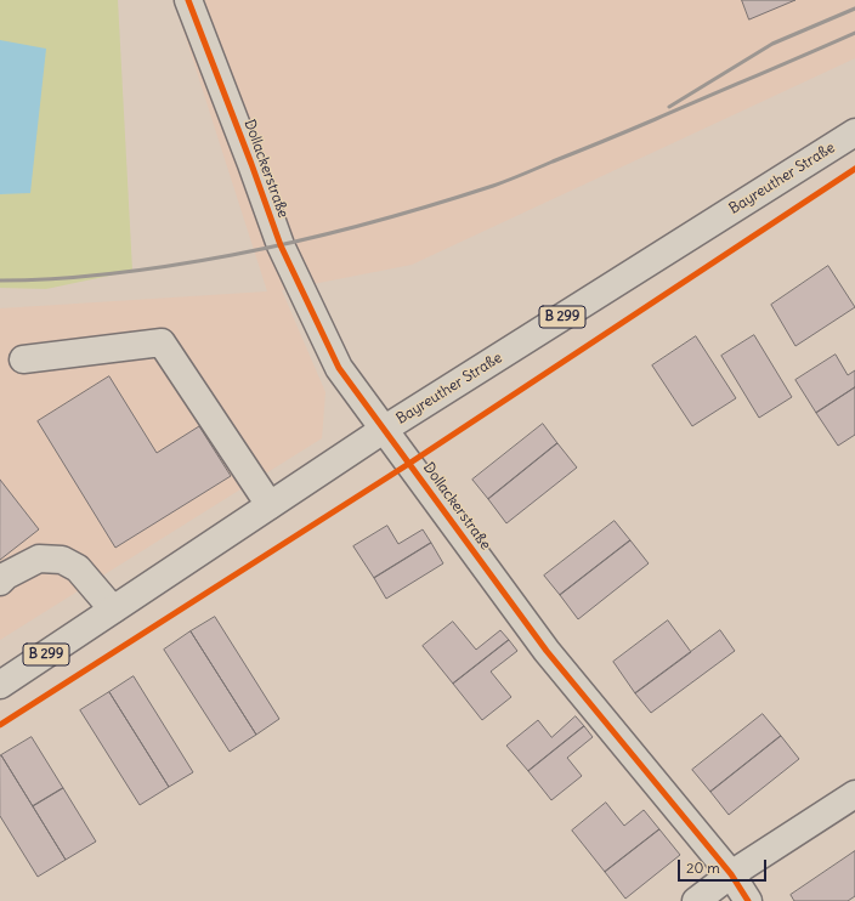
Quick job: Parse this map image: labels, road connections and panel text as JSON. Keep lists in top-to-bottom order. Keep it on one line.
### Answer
{"streets":{"street":["Dollackerstraße","Bayreuther Straße","B 299"]},"crossings":[["Dollackerstraße","Bayreuther Straße"]],"scale_bar":"20 m"}
